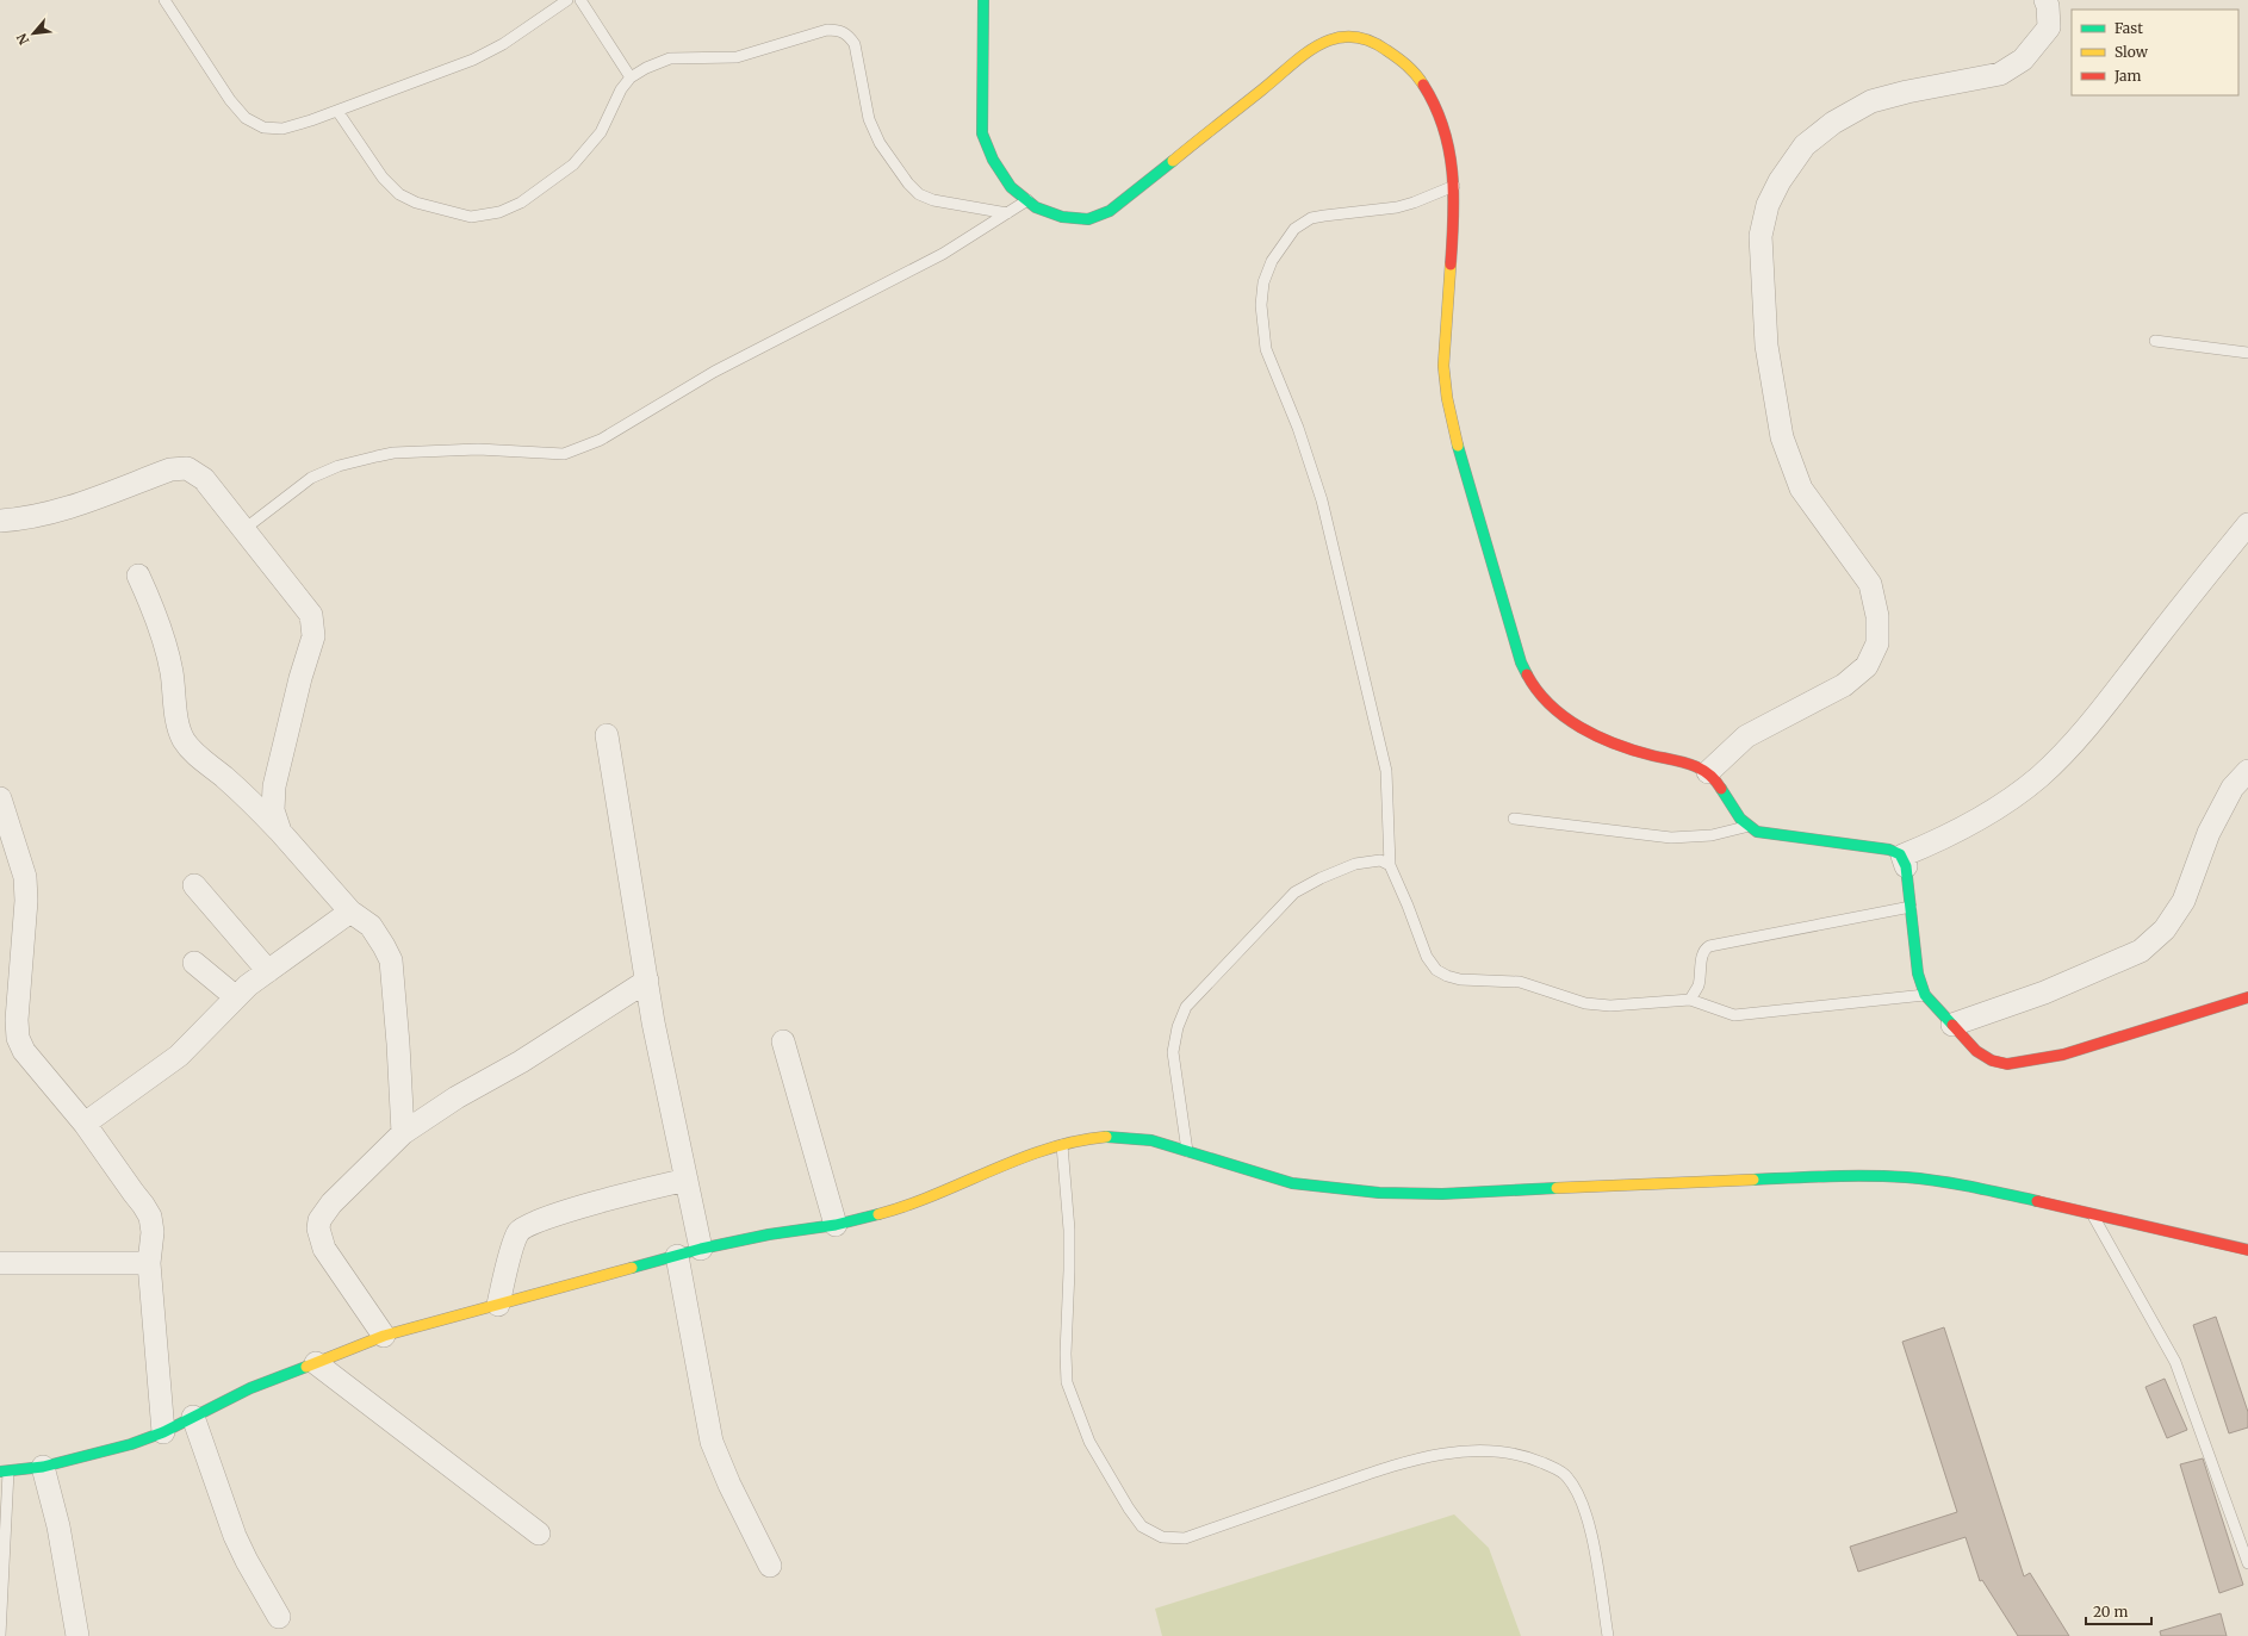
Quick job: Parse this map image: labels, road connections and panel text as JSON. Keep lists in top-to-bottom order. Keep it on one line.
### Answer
{"legend":["Fast","Slow","Jam"],"scale_bar":"20 m","north":"bottom left"}
